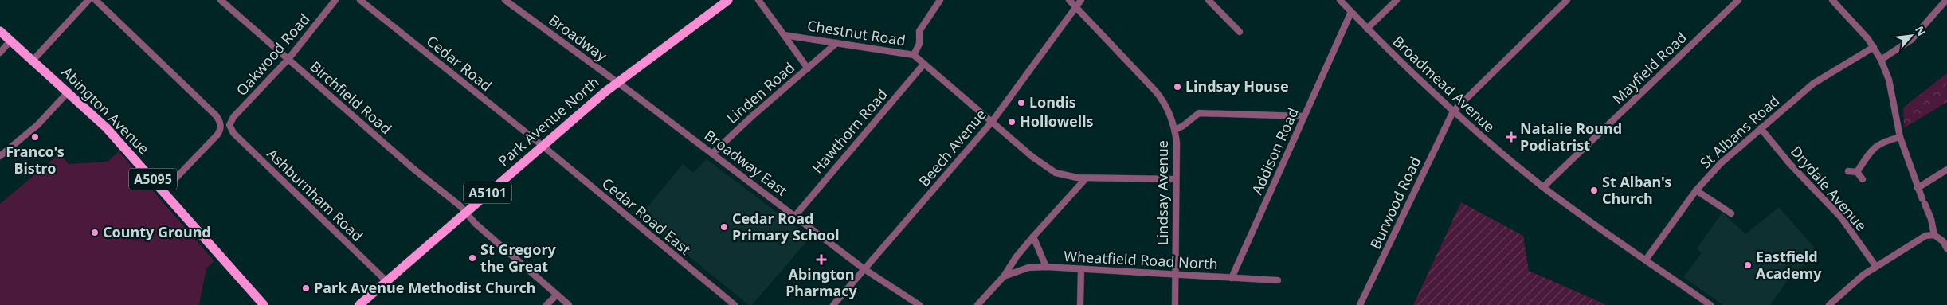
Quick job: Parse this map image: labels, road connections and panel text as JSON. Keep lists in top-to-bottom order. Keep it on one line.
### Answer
{"streets":{"main road":["Abington Avenue","Park Avenue North","A5095","A5101"],"street":["Chestnut Road","Broadway","Oakwood Road","Cedar Road","Mayfield Road","Broadmead Avenue","Linden Road","Birchfield Road","Hawthorn Road","St Albans Road","Beech Avenue","Addison Road","Broadway East","Drydale Avenue","Lindsay Avenue","Ashburnham Road","Burwood Road","Cedar Road East","Wheatfield Road North"]},"crossings":[["Chestnut Road","Linden Road"],["Chestnut Road","Hawthorn Road"],["Chestnut Road","Beech Avenue"],["Chestnut Road","Lindsay Avenue"],["Broadway","Park Avenue North"],["Broadway","Broadway East"],["Oakwood Road","Birchfield Road"],["Oakwood Road","Ashburnham Road"],["Cedar Road","Park Avenue North"],["Cedar Road","Cedar Road East"],["Mayfield Road","Broadmead Avenue"],["Broadmead Avenue","St Albans Road"],["Broadmead Avenue","Addison Road"],["Broadmead Avenue","Burwood Road"],["Linden Road","Broadway East"],["Birchfield Road","Park Avenue North"],["Park Avenue North","Broadway East"],["Park Avenue North","Ashburnham Road"],["Park Avenue North","Cedar Road East"],["Hawthorn Road","Broadway East"],["St Albans Road","Drydale Avenue"],["Beech Avenue","Broadway East"],["Beech Avenue","Lindsay Avenue"],["Addison Road","Wheatfield Road North"],["Lindsay Avenue","Wheatfield Road North"]],"places":{"other":["Lindsay House","Londis","Hollowells","Franco's Bistro","St Alban's Church","Cedar Road Primary School","County Ground","St Gregory the Great","Eastfield Academy","Park Avenue Methodist Church"],"health":["Natalie Round Podiatrist","Abington Pharmacy"]},"north":"top right"}
